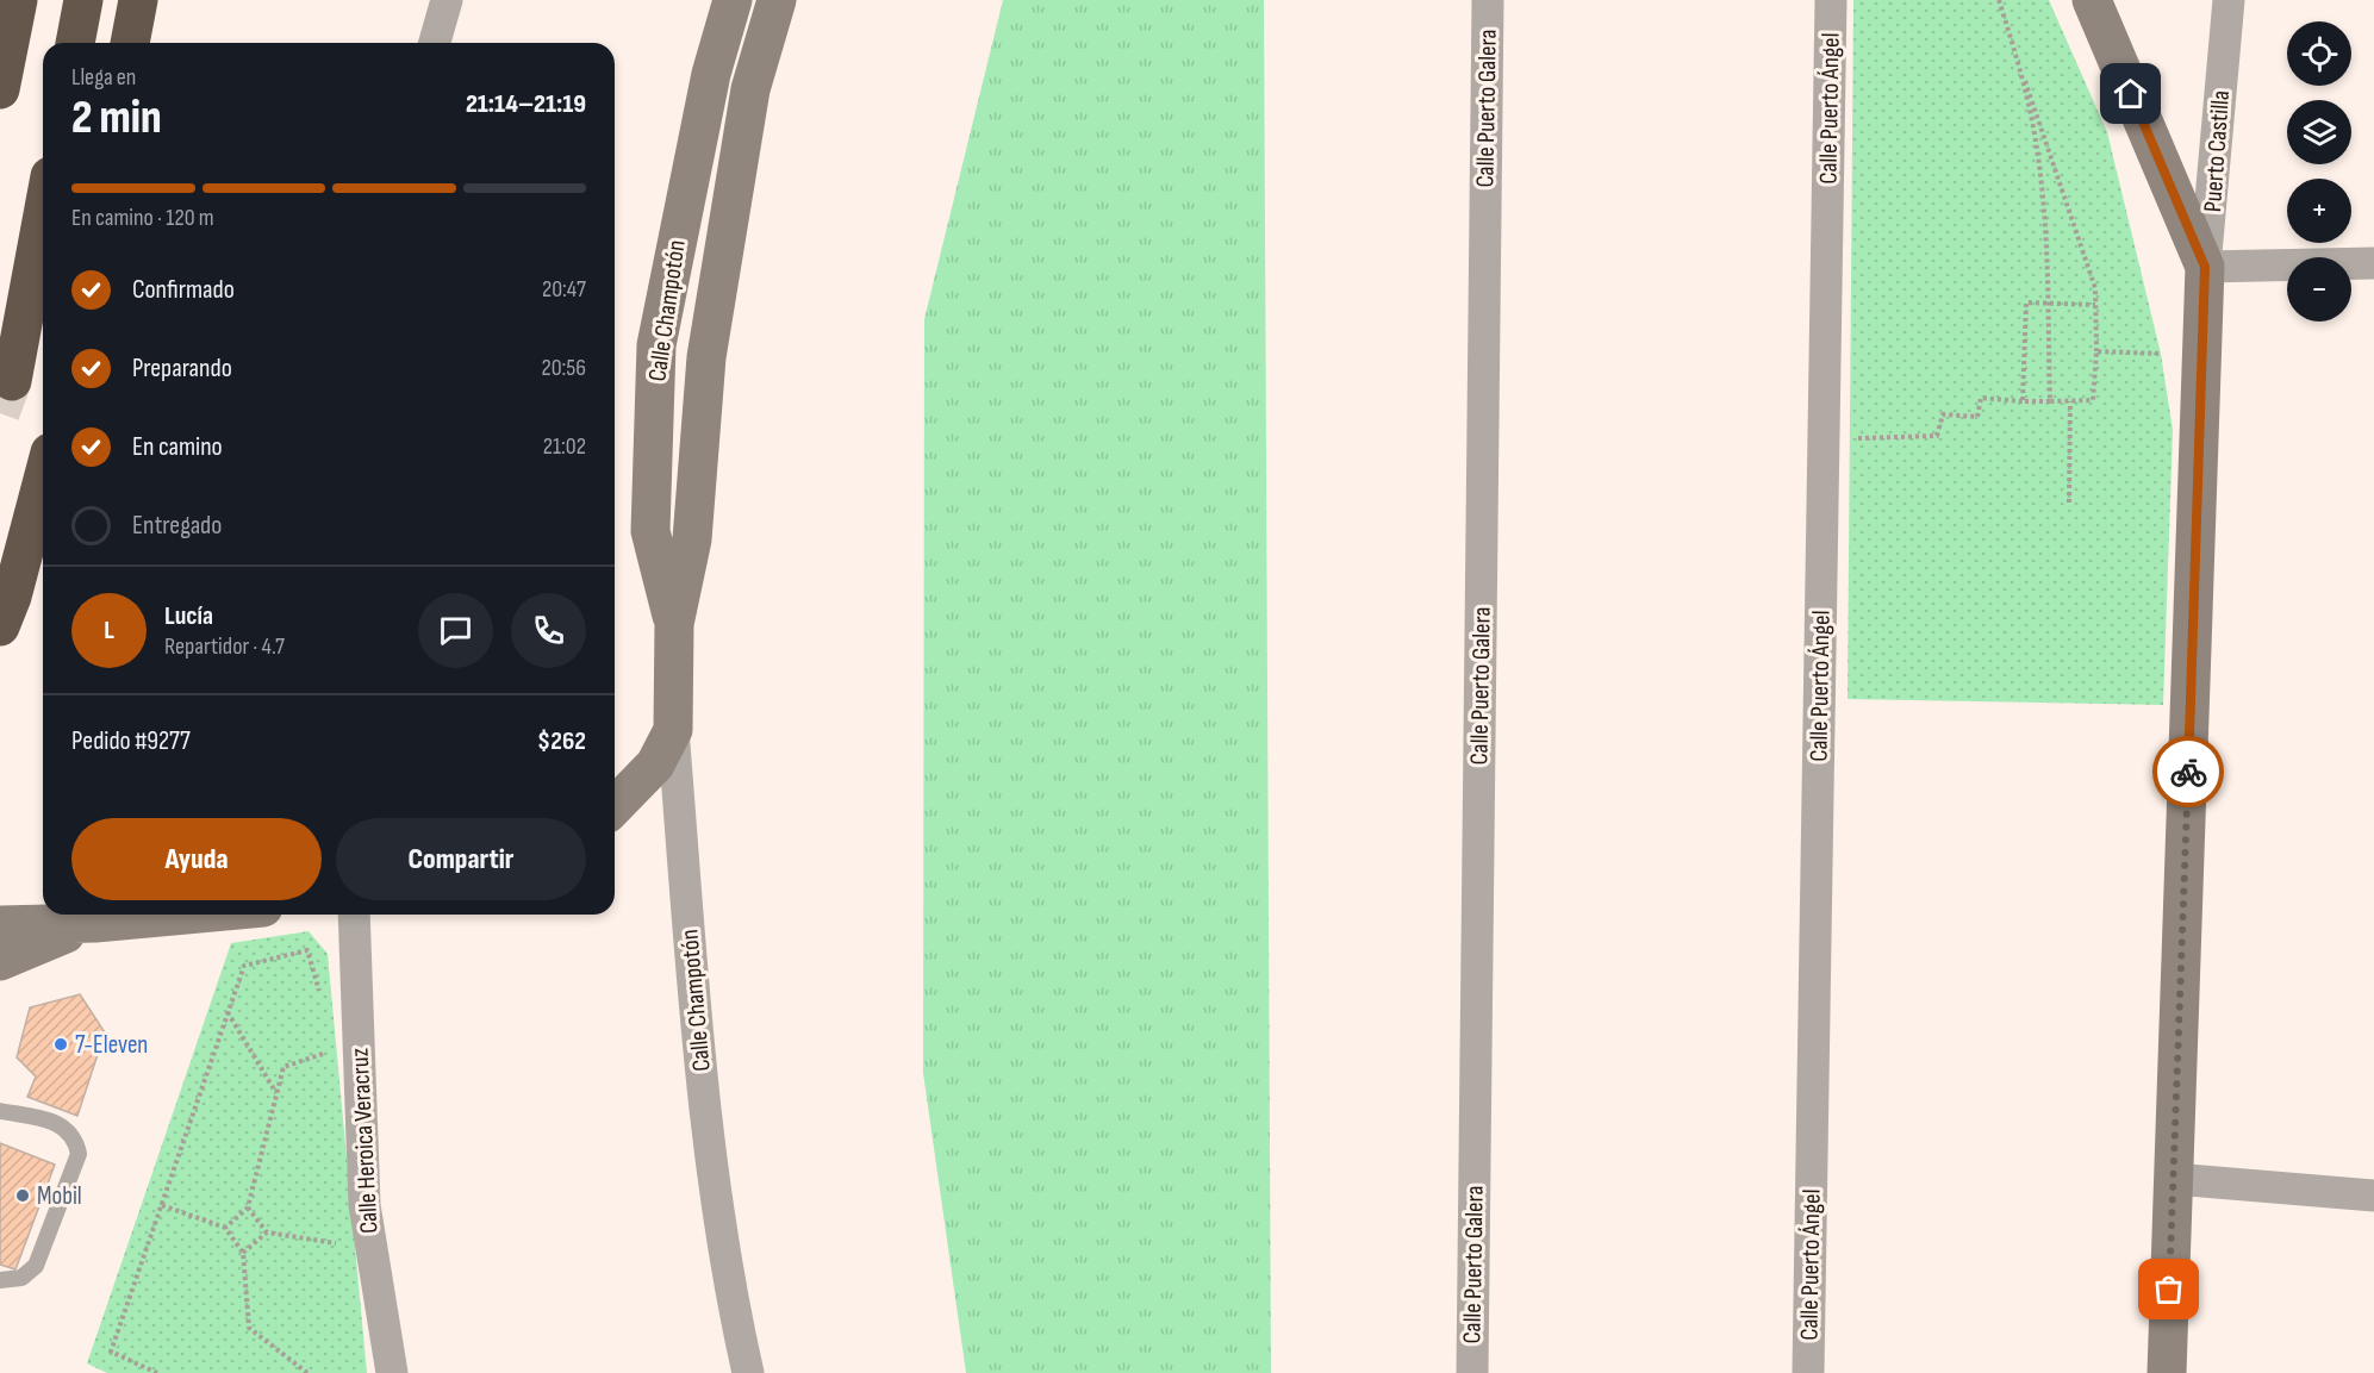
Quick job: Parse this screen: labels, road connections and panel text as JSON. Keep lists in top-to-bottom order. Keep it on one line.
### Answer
{"streets":{"street":["Calle Puerto Galera","Calle Puerto Ángel","Puerto Castilla","Calle Champotón","Calle Heroica Veracruz"]},"places":["7-Eleven","Mobil"],"page":{"map_buttons":["+","−"],"heading":["2 min","Llega en","21:14–21:19"],"panel":["Lucía","Repartidor · 4.7","Pedido #9277","$262"],"bar":"En camino · 120 m","list":[["Confirmado","20:47"],["Preparando","20:56"],["En camino","21:02"],"Entregado"],"round":"L","buttons":["Ayuda","Compartir"]}}
